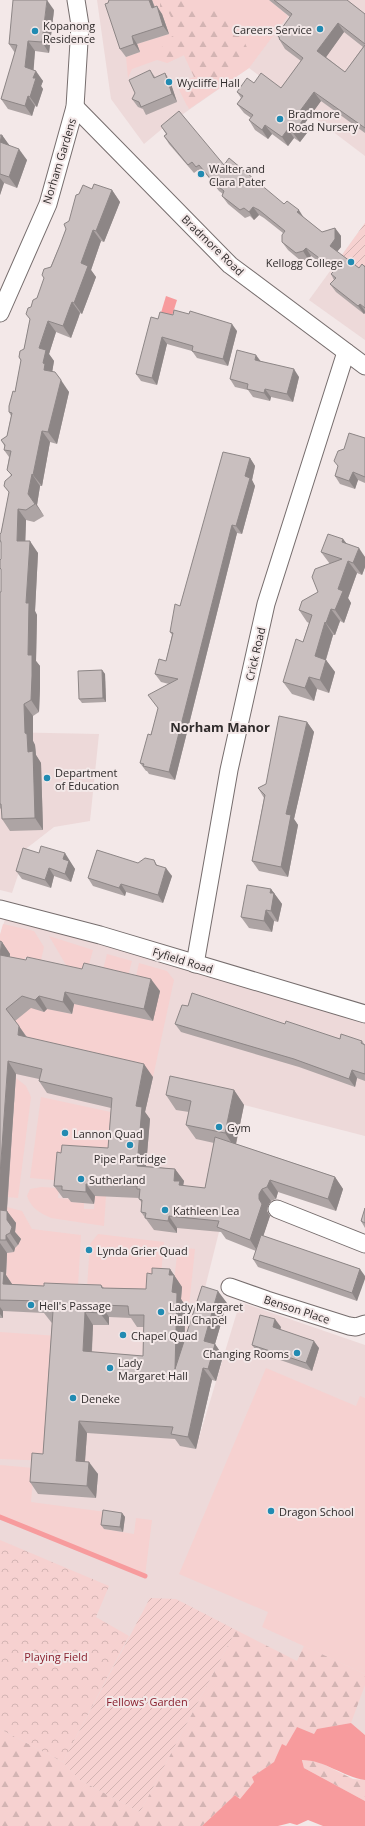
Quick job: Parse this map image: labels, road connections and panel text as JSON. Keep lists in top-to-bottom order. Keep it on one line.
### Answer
{"streets":{"street":["Norham Gardens","Bradmore Road","Crick Road","Fyfield Road","Benson Place"]},"crossings":[["Norham Gardens","Bradmore Road"],["Bradmore Road","Crick Road"],["Crick Road","Fyfield Road"]],"districts":["Norham Manor"],"parks":["Playing Field","Fellows' Garden"],"places":["Careers Service","Kopanong Residence","Wycliffe Hall","Bradmore Road Nursery","Walter and Clara Pater","Kellogg College","Department of Education","Gym","Lannon Quad","Pipe Partridge","Sutherland","Kathleen Lea","Lynda Grier Quad","Hell's Passage","Lady Margaret Hall Chapel","Chapel Quad","Changing Rooms","Lady Margaret Hall","Deneke","Dragon School"]}
